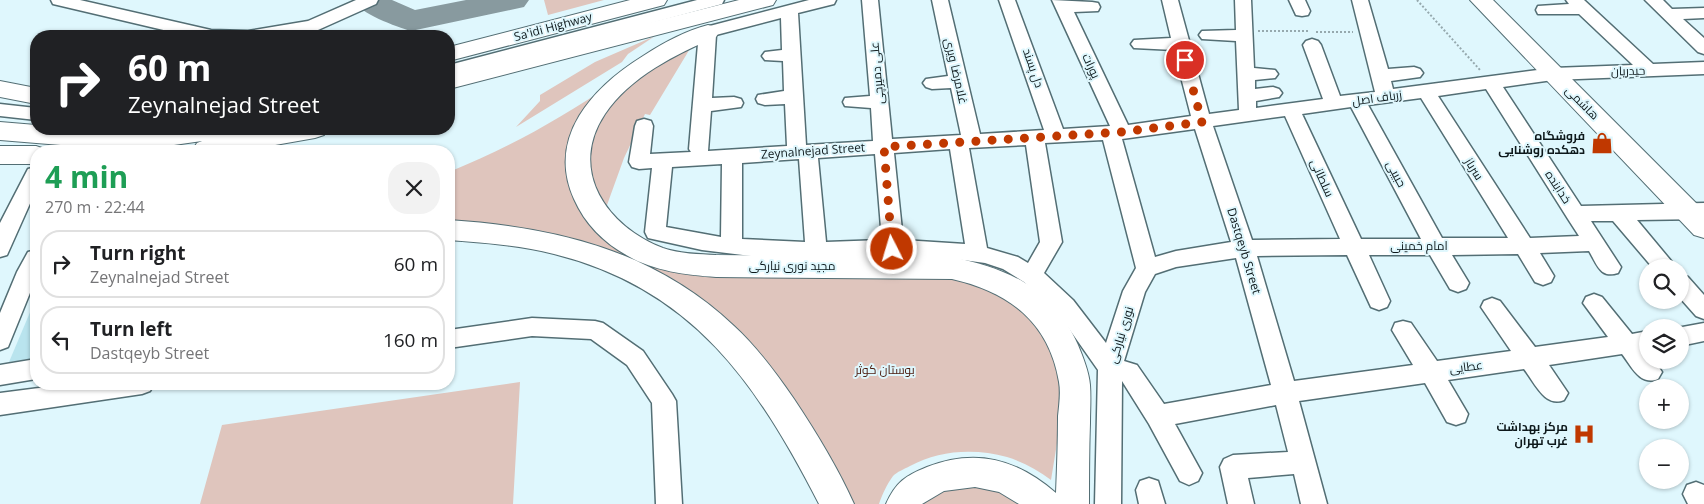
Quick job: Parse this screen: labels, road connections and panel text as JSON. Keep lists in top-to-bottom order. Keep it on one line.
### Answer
{"streets":{"main road":["Sa'idi Highway","هاشمی","مجید نوری نیارکی"],"street":["پورات","دل پسند","غلامرضا ویری","حیدریان","علی دمیرچی","زرباف اصل","Zeynalnejad Street","سرباز","حبیبی","سلطانی","خدابنده","امام خمینی","Dastqeyb Street","نوری نیارکی","عطایی"]},"crossings":[["پورات","Zeynalnejad Street"],["پورات","نوری نیارکی"],["دل پسند","Zeynalnejad Street"],["غلامرضا ویری","Zeynalnejad Street"],["حیدریان","زرباف اصل"],["حیدریان","هاشمی"],["علی دمیرچی","Zeynalnejad Street"],["زرباف اصل","هاشمی"],["زرباف اصل","Zeynalnejad Street"],["زرباف اصل","سرباز"],["زرباف اصل","حبیبی"],["زرباف اصل","سلطانی"],["زرباف اصل","خدابنده"],["زرباف اصل","Dastqeyb Street"],["Zeynalnejad Street","Dastqeyb Street"],["سرباز","امام خمینی"],["حبیبی","امام خمینی"],["سلطانی","امام خمینی"],["خدابنده","امام خمینی"],["امام خمینی","Dastqeyb Street"],["Dastqeyb Street","عطایی"]],"parks":["بوستان کوثر"],"places":{"shop":["فروشگاه دهکده روشنایی"],"hospital":["مرکز بهداشت غرب تهران"]},"page":{"turn":["60 m","Zeynalnejad Street"],"heading":["4 min","270 m · 22:44"],"list":[{"name":"Turn right","note":"Zeynalnejad Street","value":"60 m"},{"name":"Turn left","note":"Dastqeyb Street","value":"160 m"}],"map_buttons":["+","−"]}}
